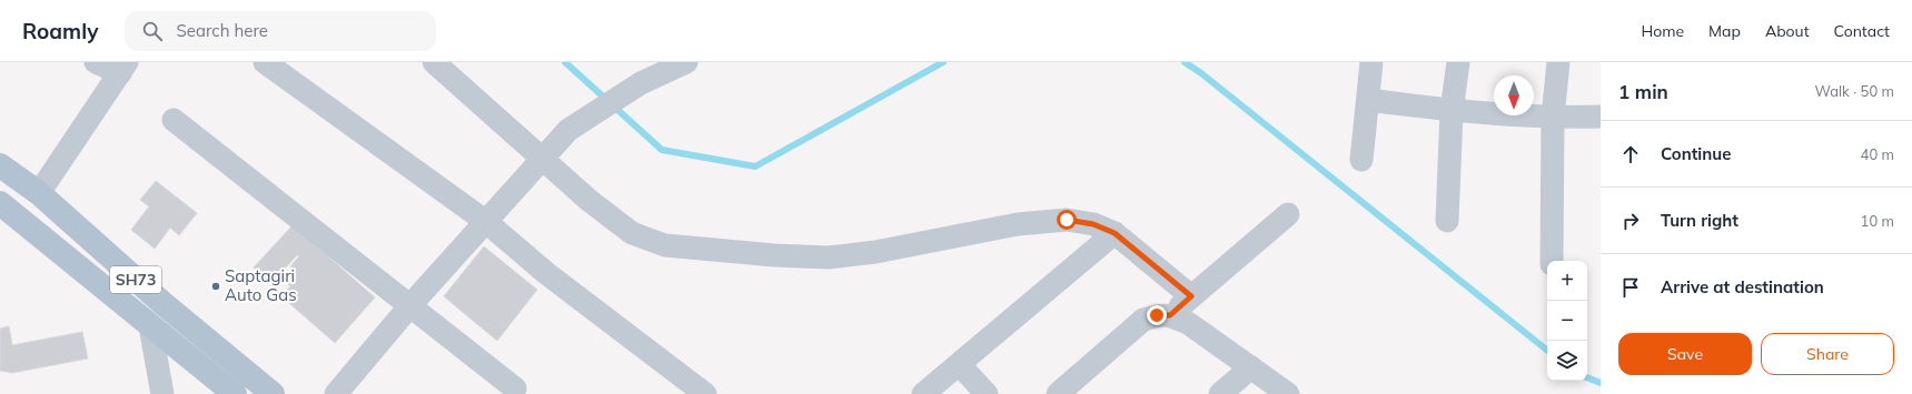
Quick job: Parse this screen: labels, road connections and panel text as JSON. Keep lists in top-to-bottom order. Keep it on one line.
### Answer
{"streets":{"main road":["SH73"]},"places":["Saptagiri Auto Gas"],"north":"bottom","page":{"header":"Roamly","search":"Search here","nav":["Home","Map","About","Contact"],"heading":["1 min","Walk · 50 m"],"list":[["Continue","40 m"],["Turn right","10 m"],"Arrive at destination"],"map_buttons":["+","−"],"buttons":["Save","Share"]}}
